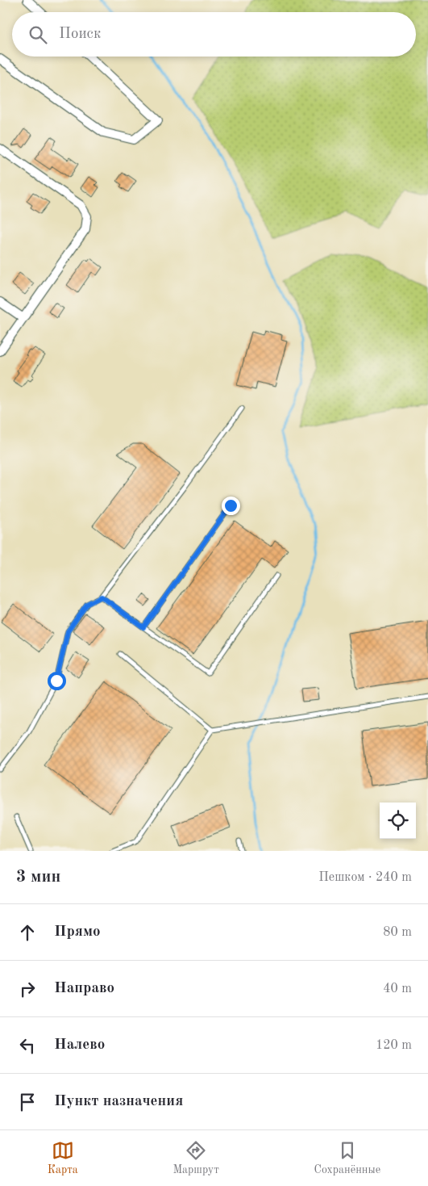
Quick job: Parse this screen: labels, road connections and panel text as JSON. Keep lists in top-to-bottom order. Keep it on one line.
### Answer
{"page":{"search":"Поиск","heading":["3 мин","Пешком · 240 m"],"list":[["Прямо","80 m"],["Направо","40 m"],["Налево","120 m"],"Пункт назначения"],"nav":["Карта","Маршрут","Сохранённые"]}}
